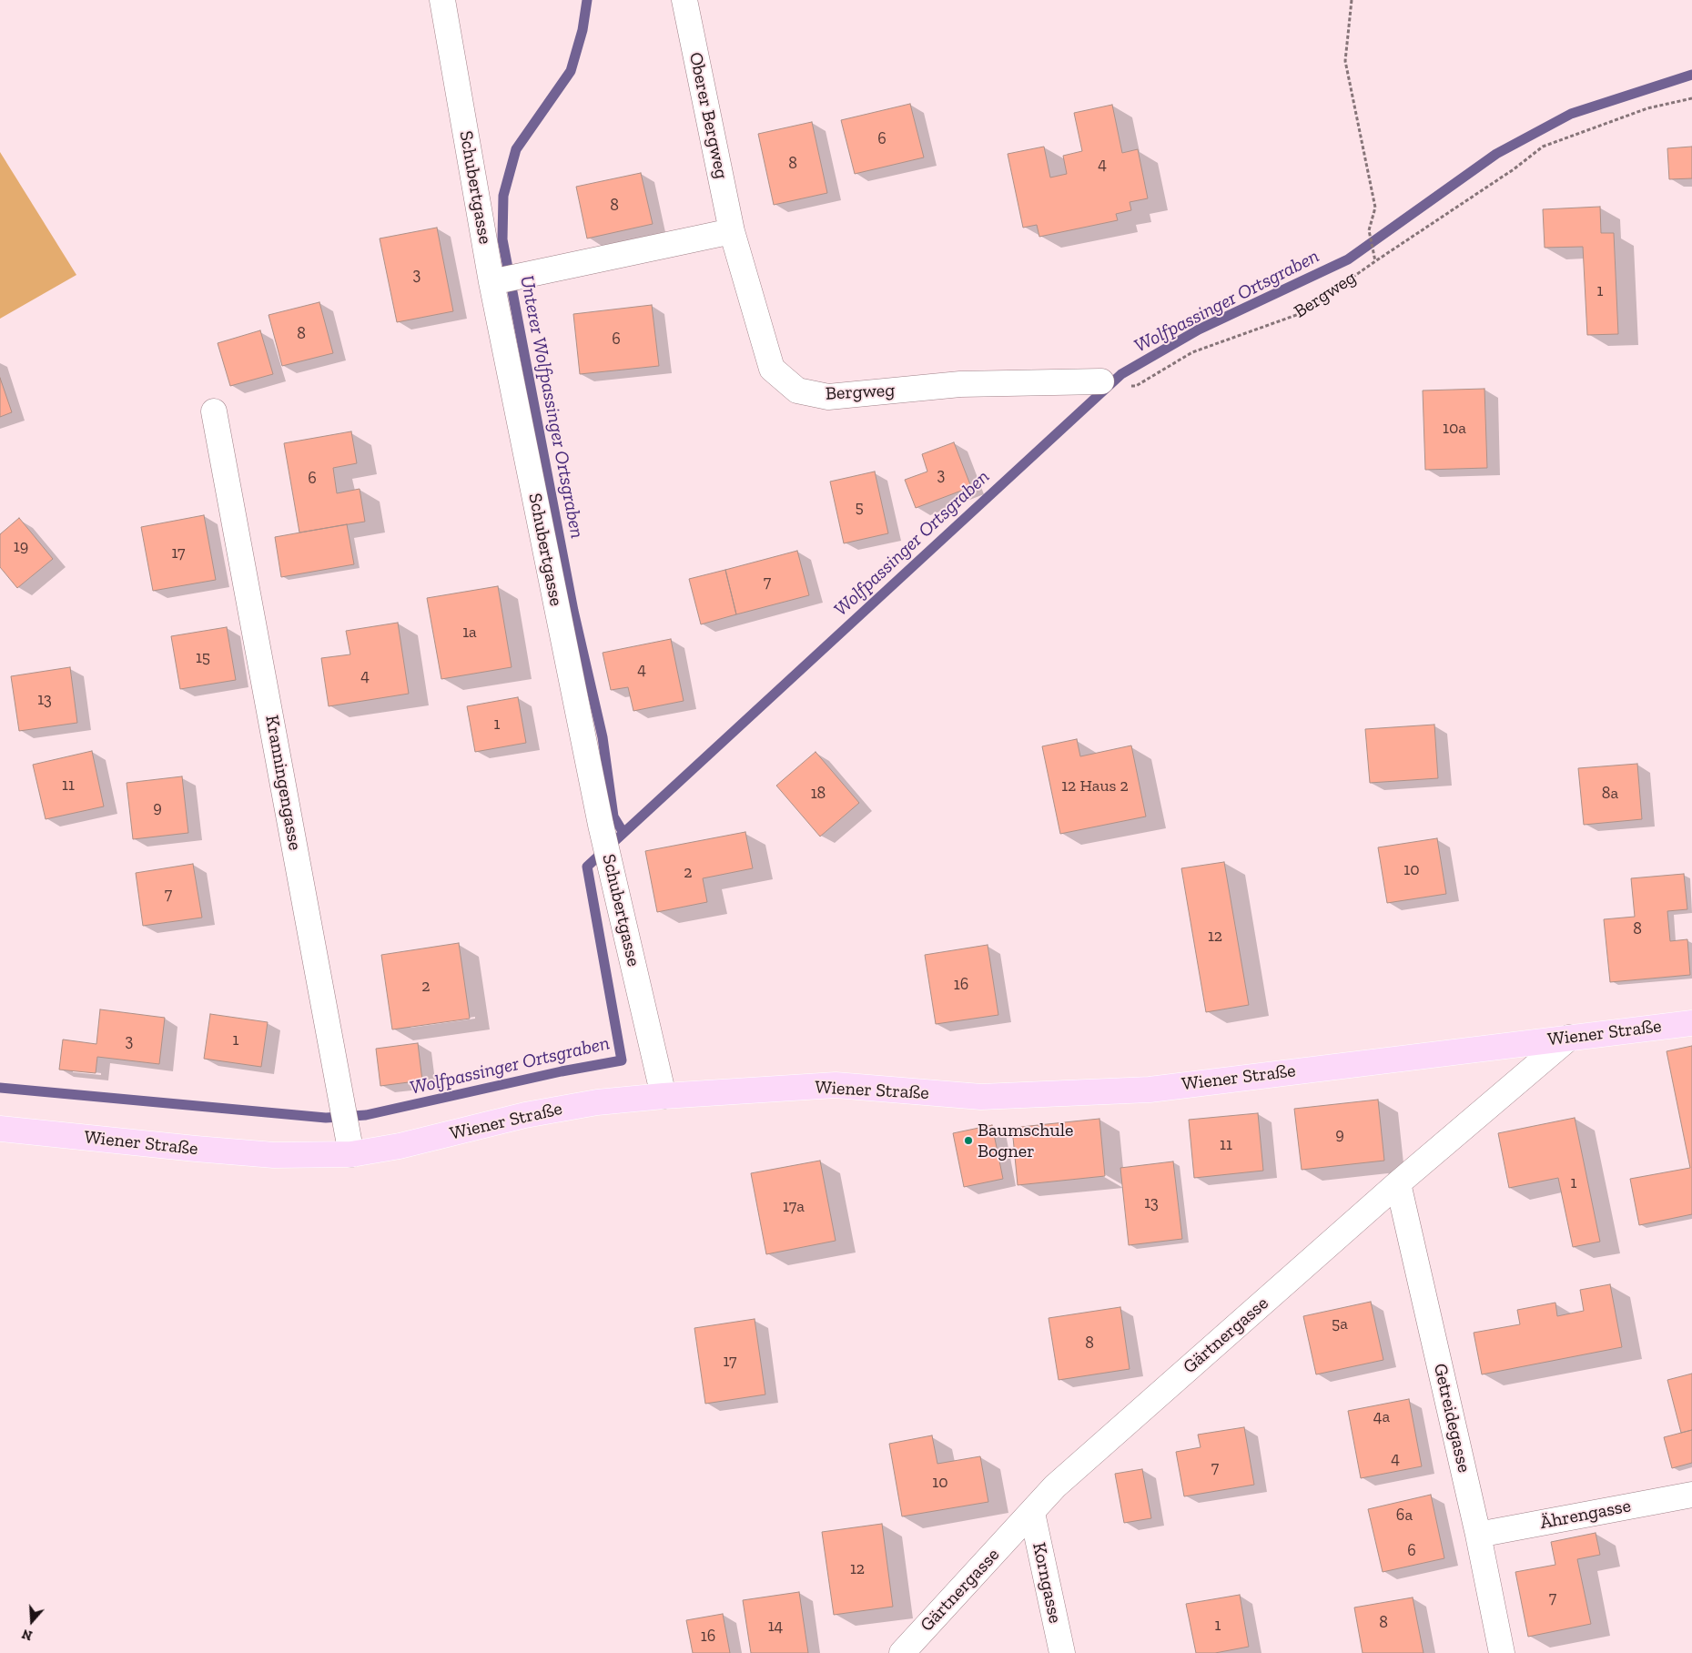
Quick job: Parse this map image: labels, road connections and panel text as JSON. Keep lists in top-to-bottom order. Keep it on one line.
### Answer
{"streets":{"main road":["Wiener Straße"],"street":["Oberer Bergweg","Schubertgasse","Bergweg","Kranningengasse","Gärtnergasse","Getreidegasse","Ährengasse","Korngasse"]},"crossings":[["Oberer Bergweg","Bergweg"],["Schubertgasse","Wiener Straße"],["Kranningengasse","Wiener Straße"],["Wiener Straße","Gärtnergasse"],["Gärtnergasse","Getreidegasse"],["Gärtnergasse","Korngasse"],["Getreidegasse","Ährengasse"]],"water":["Wolfpassinger Ortsgraben","Unterer Wolfpassinger Ortsgraben"],"places":["Baumschule Bogner"],"house_numbers":["6","8","4","8","3","1","8","6","10a","3","6","5","19","17","7","1a","15","4","4","13","1","11","12 Haus 2","18","8a","9","10","2","7","8","12","16","2","1","3","9","11","1","13","17a","5a","8","17","4a","4","7","10","6a","6","12","7","8","1","14","16"],"north":"bottom"}
